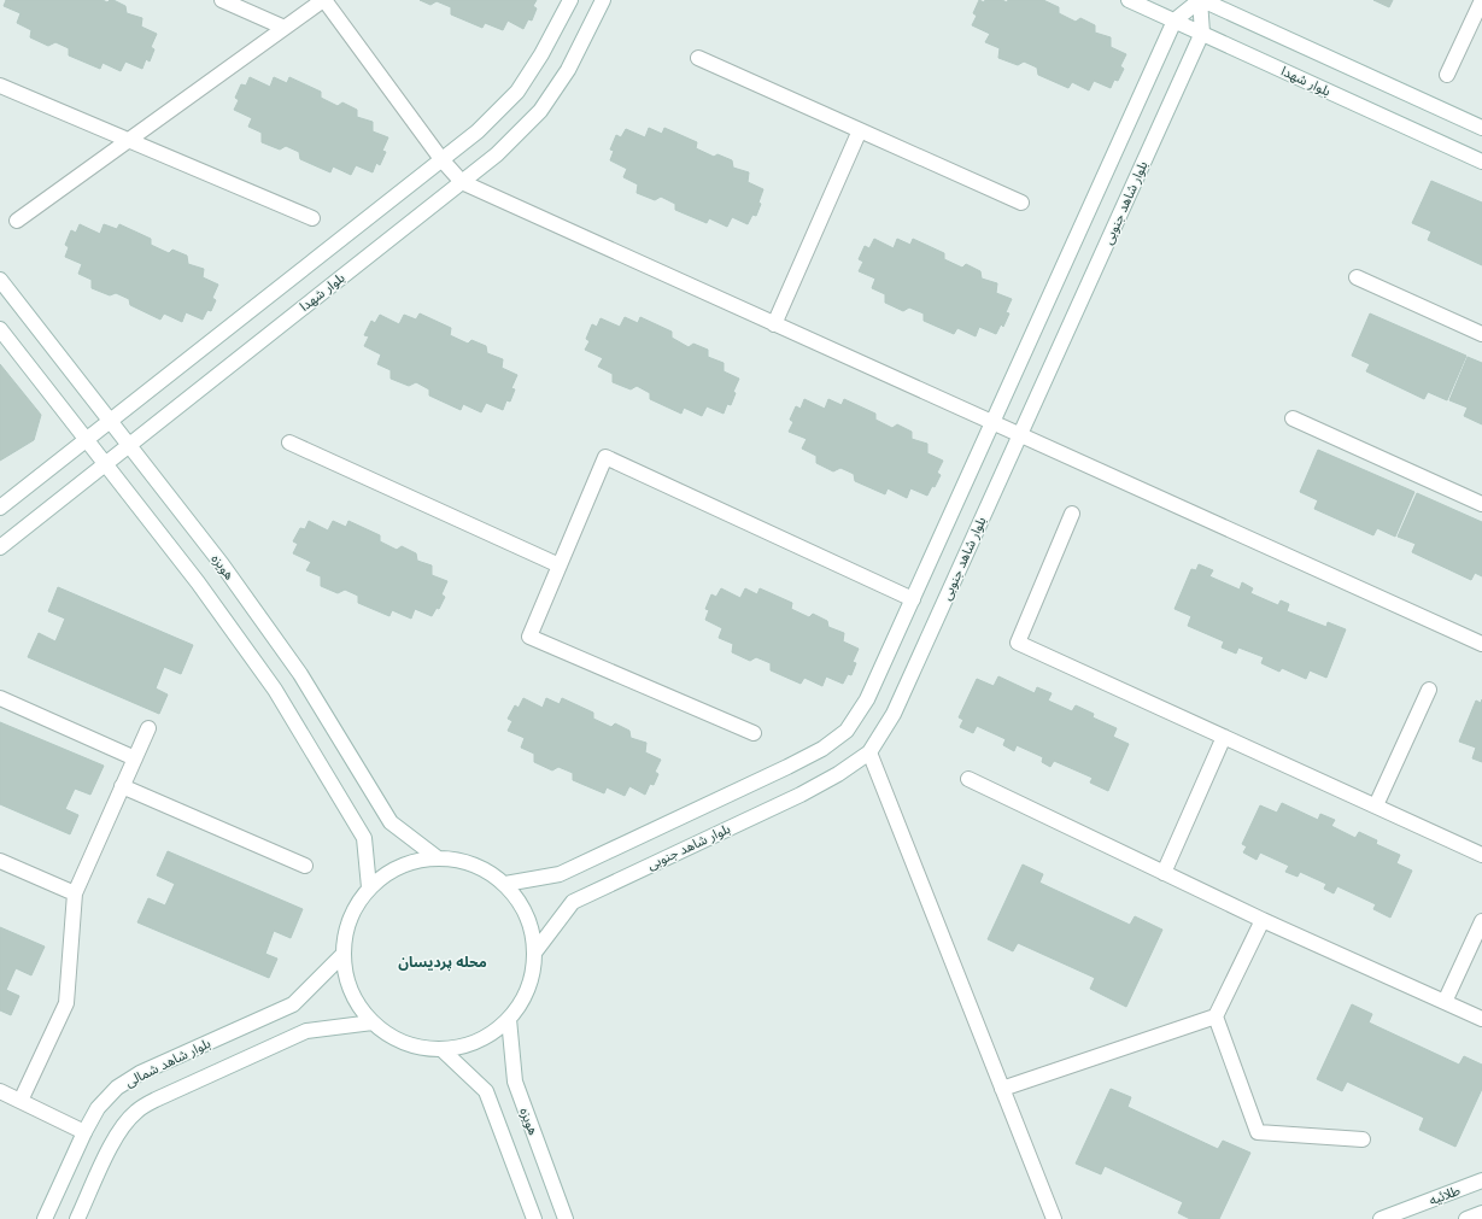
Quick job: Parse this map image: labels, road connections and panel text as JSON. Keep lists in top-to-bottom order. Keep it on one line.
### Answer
{"streets":{"street":["بلوار شهدا","بلوار شاهد جنوبی","هویزه","بلوار شاهد شمالی","طلائیه"]},"crossings":[["بلوار شهدا","بلوار شاهد جنوبی"],["بلوار شهدا","هویزه"]],"districts":["محله پردیسان"]}
